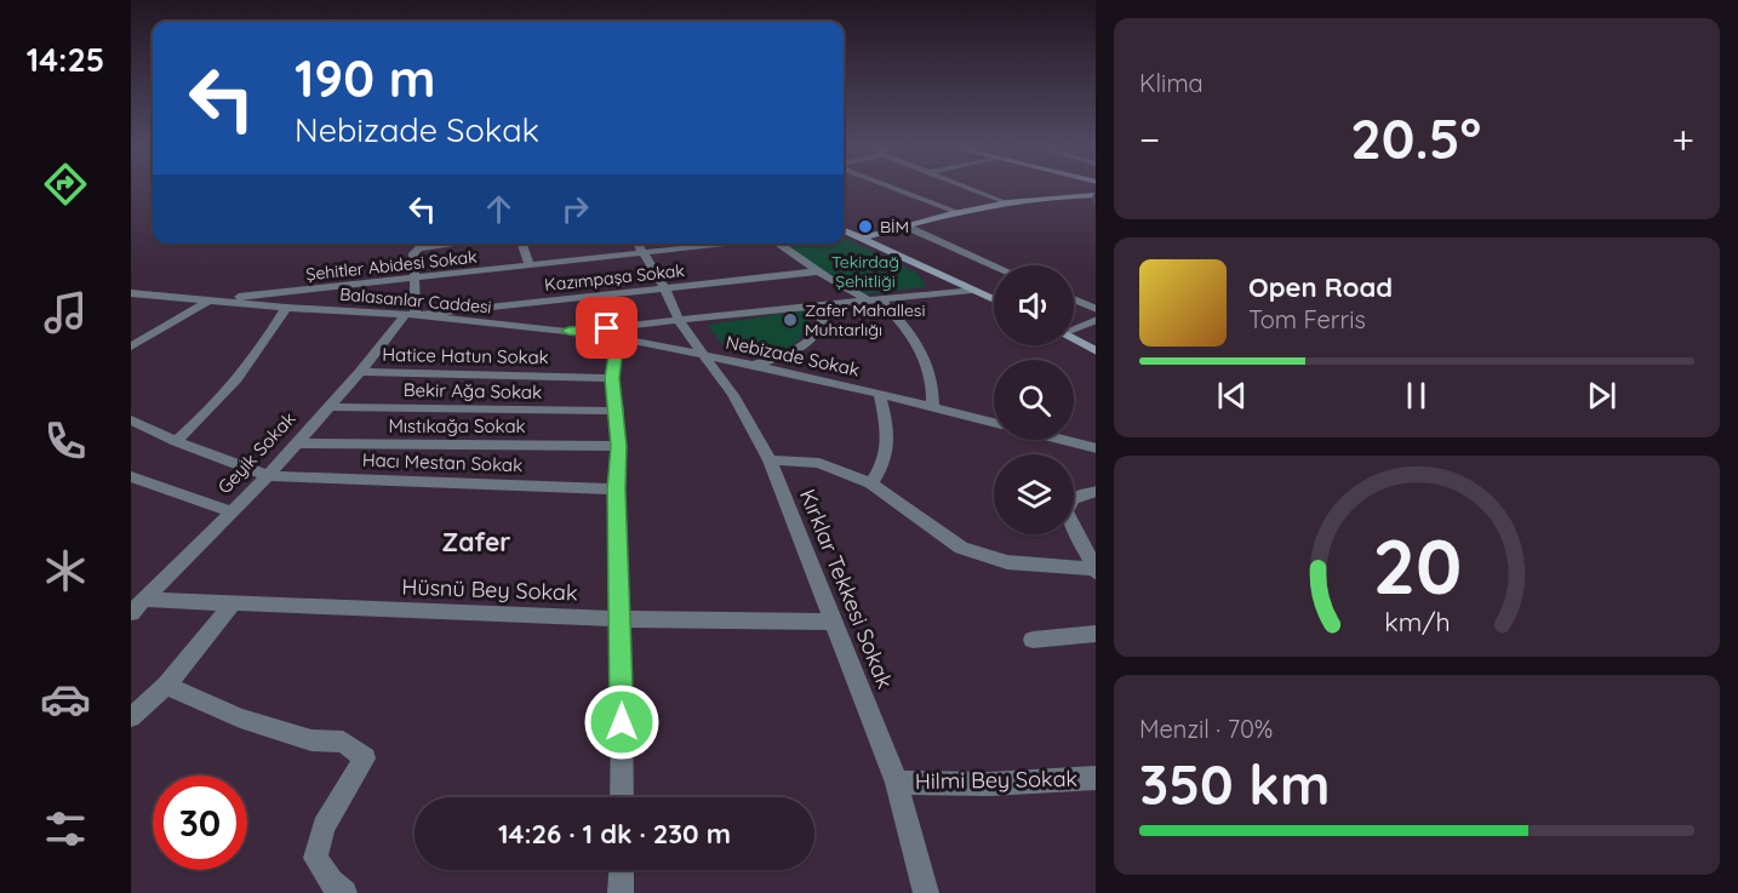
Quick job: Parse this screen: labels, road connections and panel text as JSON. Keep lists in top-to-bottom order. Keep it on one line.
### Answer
{"streets":{"street":["Şehitler Abidesi Sokak","Kazımpaşa Sokak","Balasanlar Caddesi","Hatice Hatun Sokak","Nebizade Sokak","Bekir Ağa Sokak","Mıstıkağa Sokak","Geyik Sokak","Hacı Mestan Sokak","Kırklar Tekkesi Sokak","Hüsnü Bey Sokak","Hilmi Bey Sokak"]},"crossings":[["Şehitler Abidesi Sokak","Kazımpaşa Sokak"],["Şehitler Abidesi Sokak","Balasanlar Caddesi"],["Şehitler Abidesi Sokak","Kırklar Tekkesi Sokak"],["Kazımpaşa Sokak","Balasanlar Caddesi"],["Kazımpaşa Sokak","Geyik Sokak"],["Kazımpaşa Sokak","Kırklar Tekkesi Sokak"],["Balasanlar Caddesi","Nebizade Sokak"],["Balasanlar Caddesi","Geyik Sokak"],["Hatice Hatun Sokak","Geyik Sokak"],["Nebizade Sokak","Kırklar Tekkesi Sokak"],["Bekir Ağa Sokak","Geyik Sokak"],["Mıstıkağa Sokak","Geyik Sokak"],["Geyik Sokak","Hacı Mestan Sokak"],["Geyik Sokak","Hüsnü Bey Sokak"],["Kırklar Tekkesi Sokak","Hüsnü Bey Sokak"],["Kırklar Tekkesi Sokak","Hilmi Bey Sokak"]],"districts":["Zafer"],"parks":["Tekirdağ Şehitliği"],"places":["BİM","Zafer Mahallesi Muhtarlığı"],"page":{"tabs":"14:25","tile":["Klima",["Menzil · 70%","350 km"]],"turn":["190 m","Nebizade Sokak"],"heat":["−","20.5°","+"],"song":["Open Road","Tom Ferris"],"limit":"30","trip":"14:26 · 1 dk · 230 m","gauge":["20","km/h"]}}
